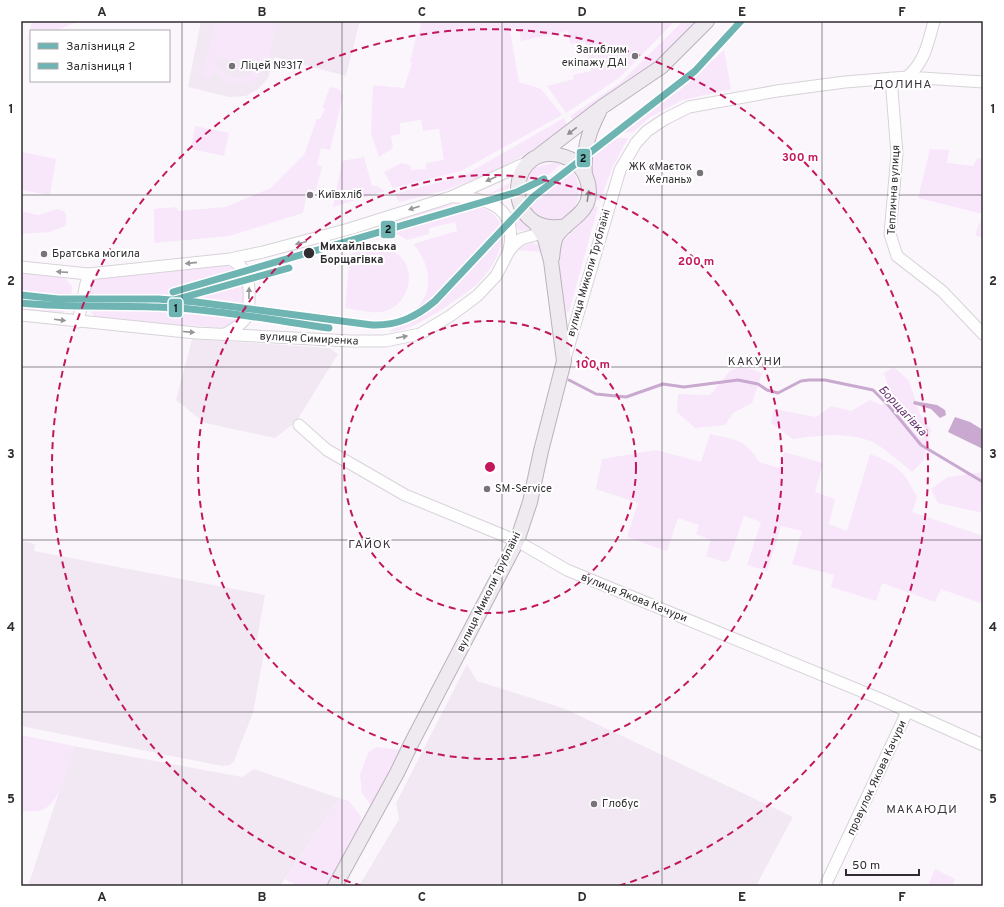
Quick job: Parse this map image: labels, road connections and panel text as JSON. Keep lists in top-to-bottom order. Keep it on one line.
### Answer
{"streets":{"main road":["вулиця Миколи Трублаїні"],"street":["Теплична вулиця","вулиця Симиренка","вулиця Якова Качури","провулок Якова Качури"]},"crossings":[["Теплична вулиця","вулиця Миколи Трублаїні"],["вулиця Миколи Трублаїні","вулиця Якова Качури"],["вулиця Якова Качури","провулок Якова Качури"]],"districts":["ДОЛИНА","КАКУНИ","ГАЙОК","МАКАЮДИ"],"water":["Борщагівка"],"places":["Загиблим екіпажу ДАІ","Ліцей №317","ЖК «Маєток Желань»","Київхліб","Михайлівська Борщагівка","Братська могила","SM-Service","Глобус"],"lines":["rail line 2","rail line 1"],"legend":["Залізниця 2","Залізниця 1"],"scale_bar":"50 m","grid":{"columns":["A","B","C","D","E","F"],"rows":["1","2","3","4","5"]},"rings":["300 m","200 m","100 m"]}
